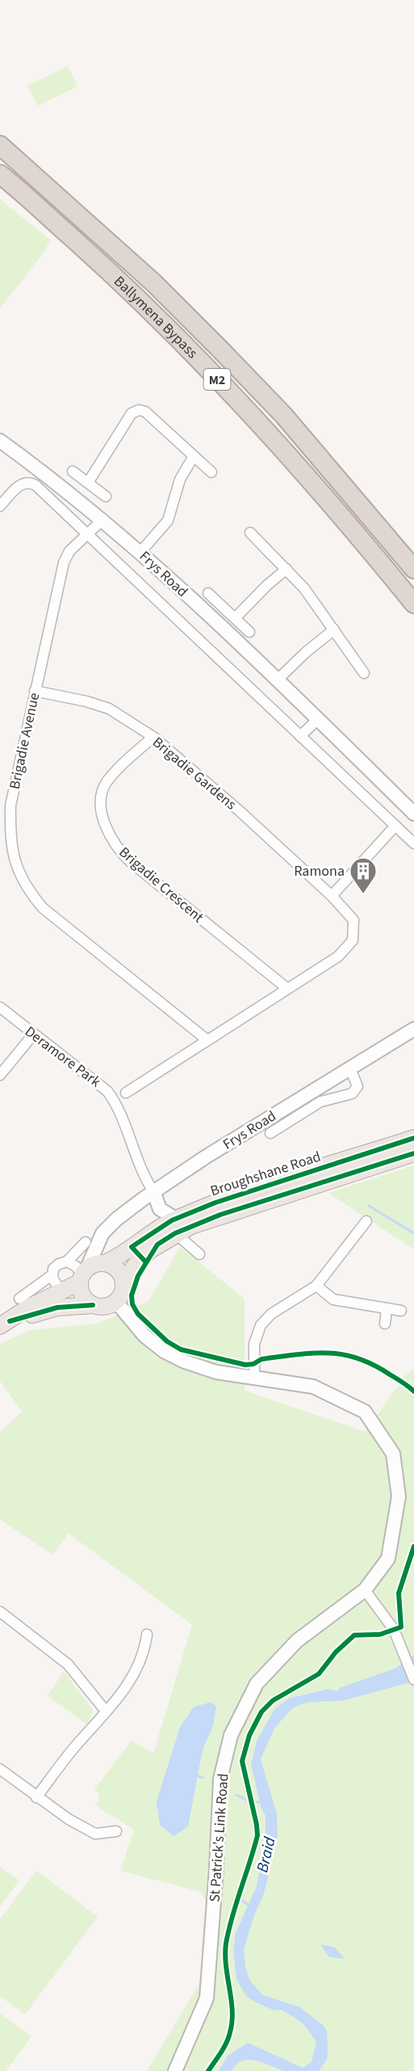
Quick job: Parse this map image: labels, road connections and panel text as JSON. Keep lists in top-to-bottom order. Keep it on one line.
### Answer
{"streets":{"highway":["Ballymena Bypass","M2"],"main road":["Broughshane Road"],"street":["Frys Road","Brigadie Avenue","Brigadie Gardens","Brigadie Crescent","Deramore Park","St Patrick’s Link Road"]},"crossings":[["Frys Road","Brigadie Avenue"],["Frys Road","Deramore Park"],["Frys Road","Broughshane Road"],["Frys Road","St Patrick’s Link Road"],["Brigadie Avenue","Brigadie Gardens"],["Brigadie Gardens","Brigadie Crescent"],["Broughshane Road","St Patrick’s Link Road"]],"water":["Braid"],"places":{"building":["Ramona"]}}
